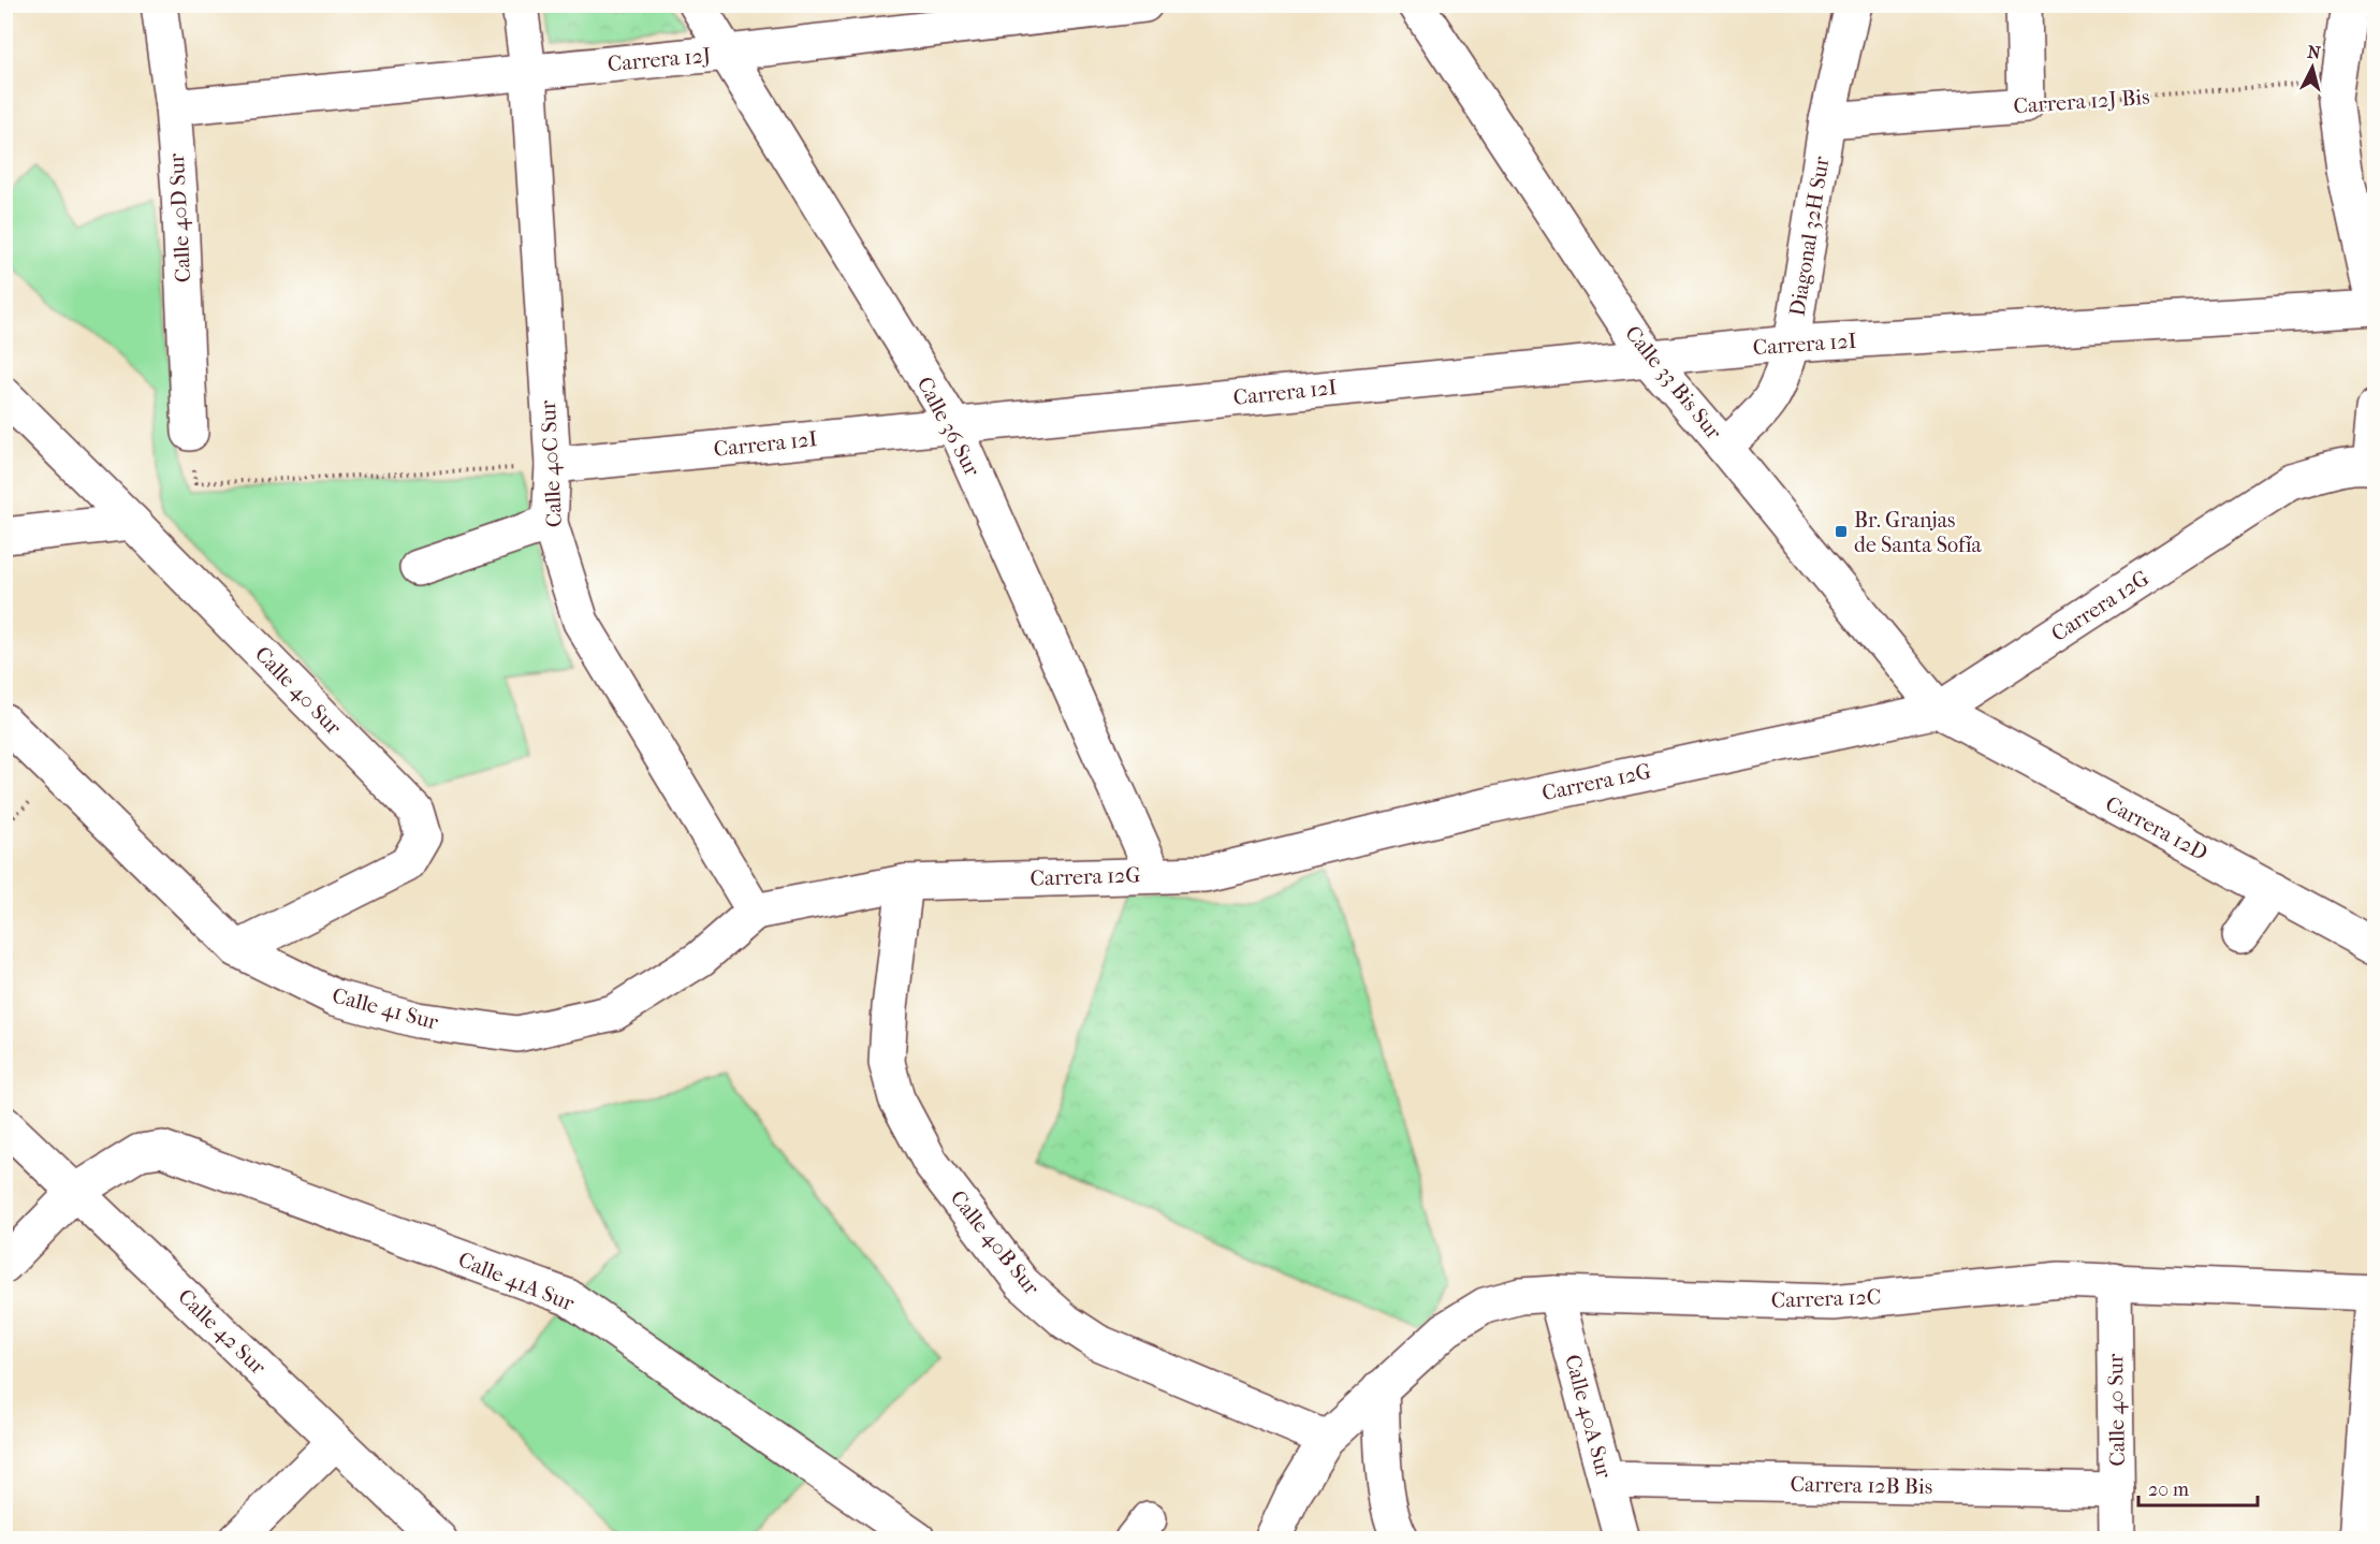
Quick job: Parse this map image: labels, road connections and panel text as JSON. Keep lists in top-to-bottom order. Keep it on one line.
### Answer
{"streets":{"street":["Carrera 12J","Carrera 12J Bis","Calle 40D Sur","Diagonal 32H Sur","Carrera 12I","Calle 33 Bis Sur","Calle 36 Sur","Calle 40C Sur","Carrera 12G","Calle 40 Sur","Carrera 12D","Calle 41 Sur","Calle 40B Sur","Calle 41A Sur","Carrera 12C","Calle 42 Sur","Calle 40A Sur","Carrera 12B Bis"]},"crossings":[["Carrera 12J","Calle 40D Sur"],["Carrera 12J","Calle 36 Sur"],["Carrera 12J","Calle 40C Sur"],["Carrera 12J Bis","Diagonal 32H Sur"],["Diagonal 32H Sur","Carrera 12I"],["Diagonal 32H Sur","Calle 33 Bis Sur"],["Carrera 12I","Calle 33 Bis Sur"],["Carrera 12I","Calle 36 Sur"],["Carrera 12I","Calle 40C Sur"],["Calle 33 Bis Sur","Carrera 12G"],["Calle 33 Bis Sur","Carrera 12D"],["Calle 36 Sur","Carrera 12G"],["Calle 40C Sur","Carrera 12G"],["Calle 40C Sur","Calle 41 Sur"],["Carrera 12G","Carrera 12D"],["Carrera 12G","Calle 41 Sur"],["Carrera 12G","Calle 40B Sur"],["Calle 40 Sur","Calle 41 Sur"],["Calle 40 Sur","Carrera 12C"],["Calle 40 Sur","Carrera 12B Bis"],["Calle 40B Sur","Carrera 12C"],["Calle 41A Sur","Calle 42 Sur"],["Carrera 12C","Calle 40A Sur"],["Calle 40A Sur","Carrera 12B Bis"]],"places":{"transit":["Br. Granjas de Santa Sofía"]},"scale_bar":"20 m","north":"top"}
